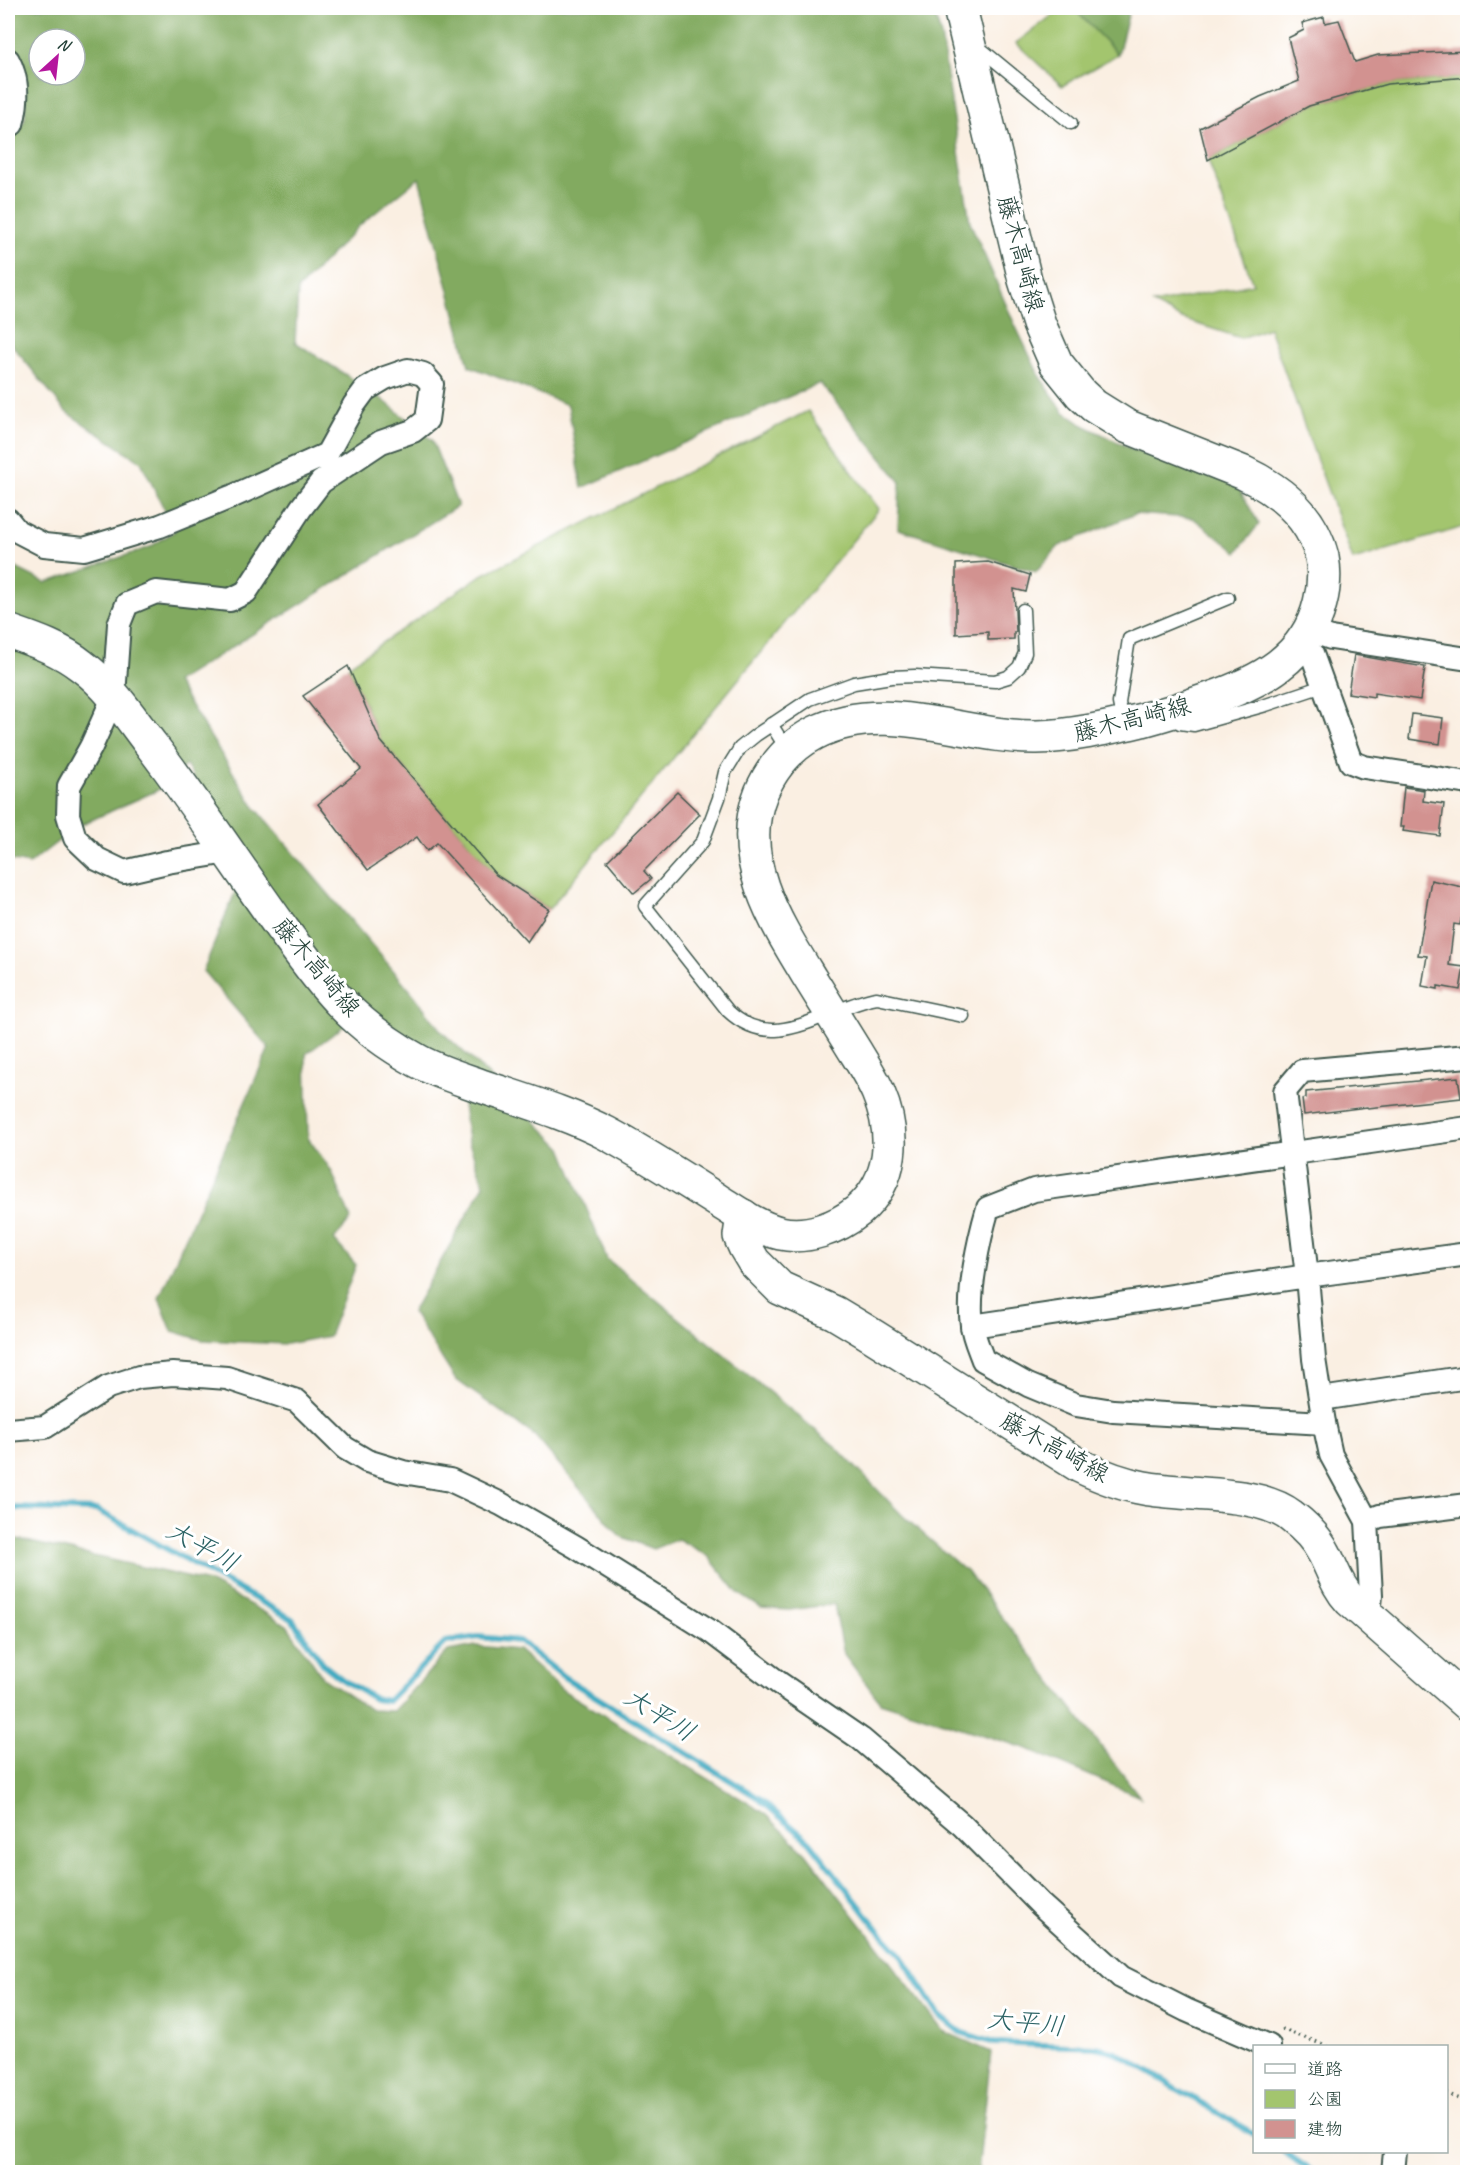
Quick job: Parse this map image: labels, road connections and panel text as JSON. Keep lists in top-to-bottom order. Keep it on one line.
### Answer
{"streets":{"main road":["藤木高崎線"]},"water":["大平川"],"legend":["道路","公園","建物"],"north":"top right"}
